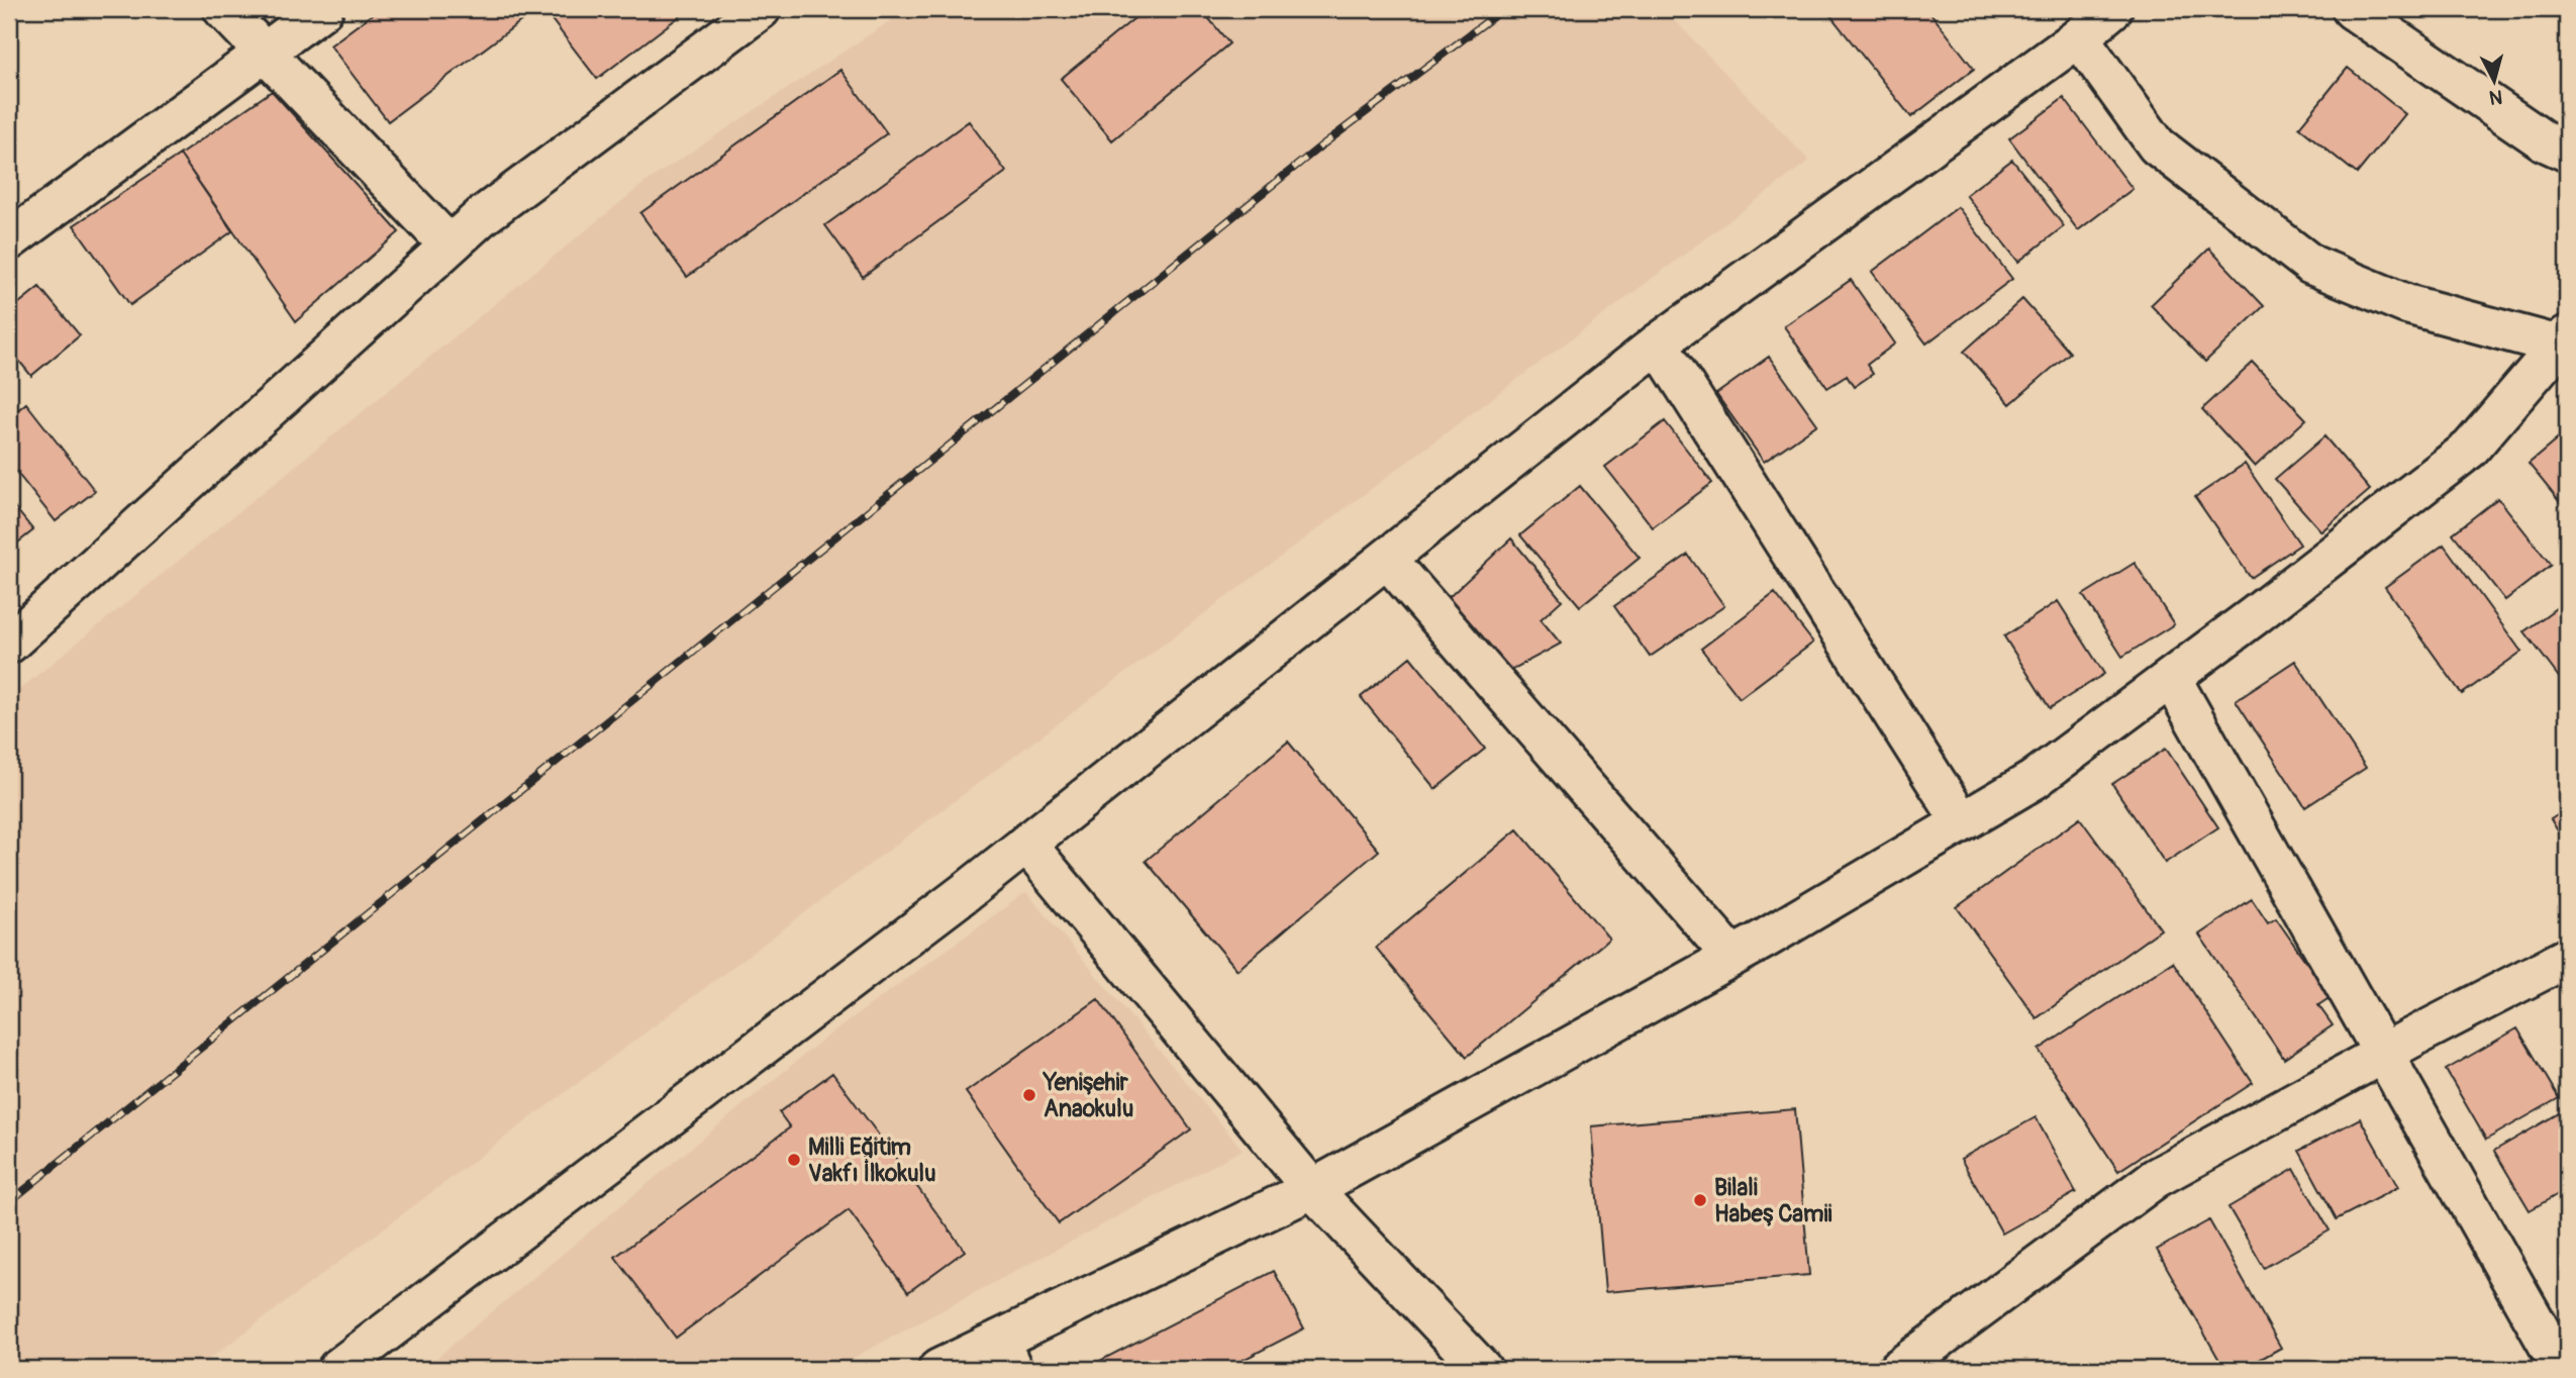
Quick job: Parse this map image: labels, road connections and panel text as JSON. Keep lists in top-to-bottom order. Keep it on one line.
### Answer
{"places":["Yenişehir Anaokulu","Milli Eğitim Vakfı İlkokulu","Bilali Habeş Camii"],"north":"bottom"}
